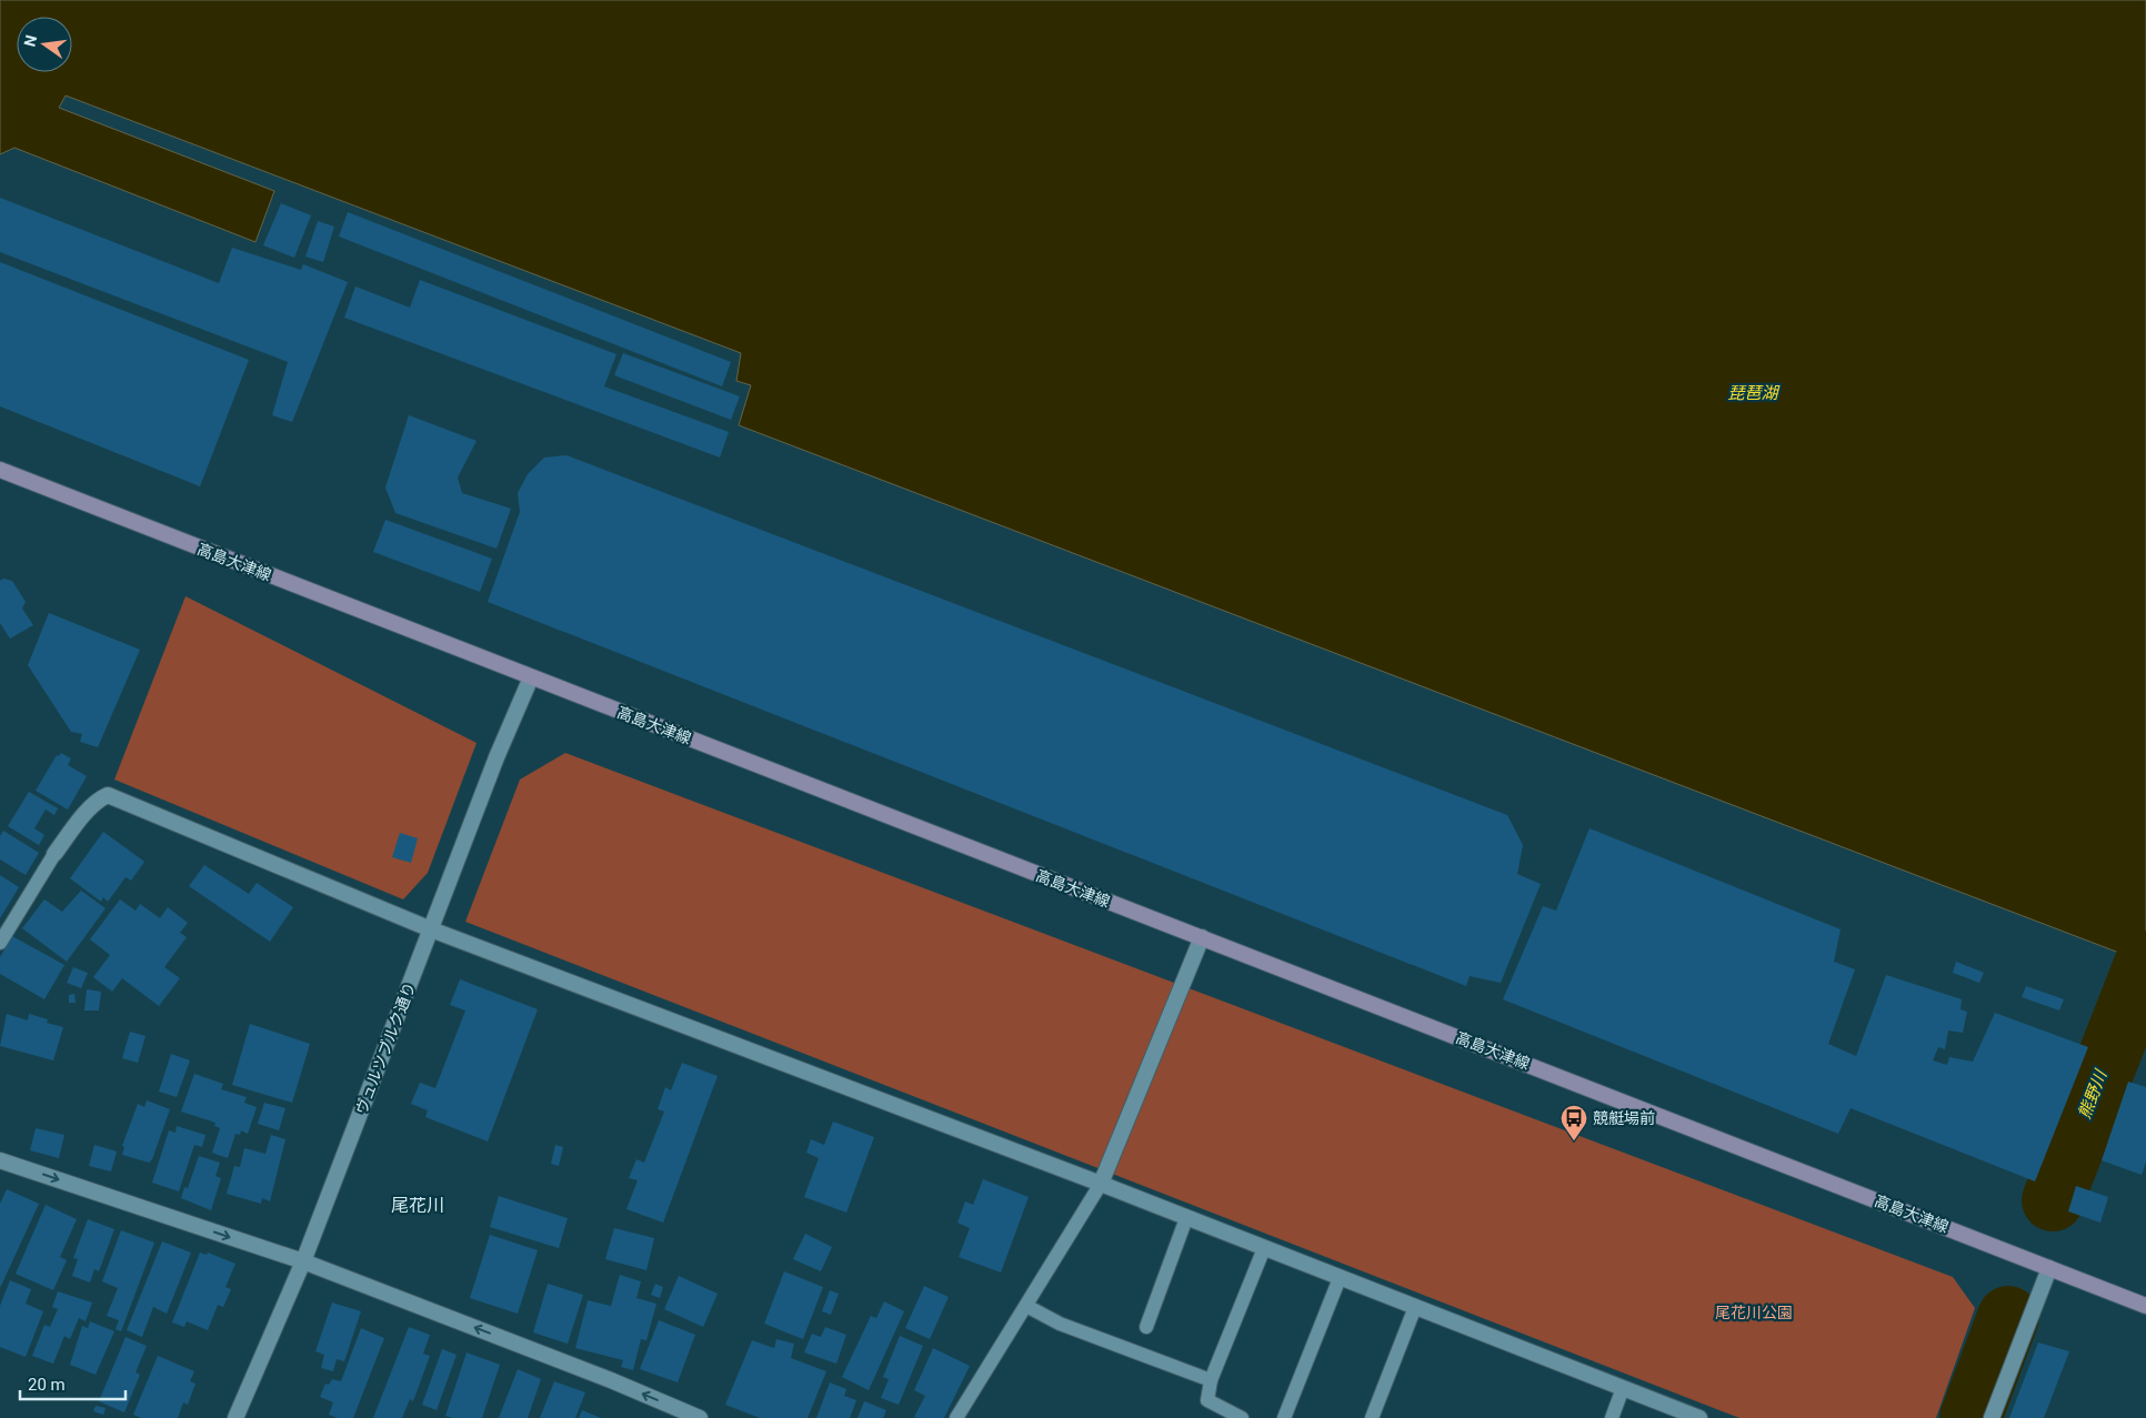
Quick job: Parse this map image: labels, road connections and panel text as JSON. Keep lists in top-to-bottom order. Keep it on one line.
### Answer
{"streets":{"main road":["高島大津線"],"street":["ヴュルツブルク通り"]},"crossings":[["高島大津線","ヴュルツブルク通り"]],"districts":["尾花川"],"water":["琵琶湖","熊野川"],"parks":["尾花川公園"],"places":{"bus stop":["競艇場前"]},"scale_bar":"20 m","north":"left"}
